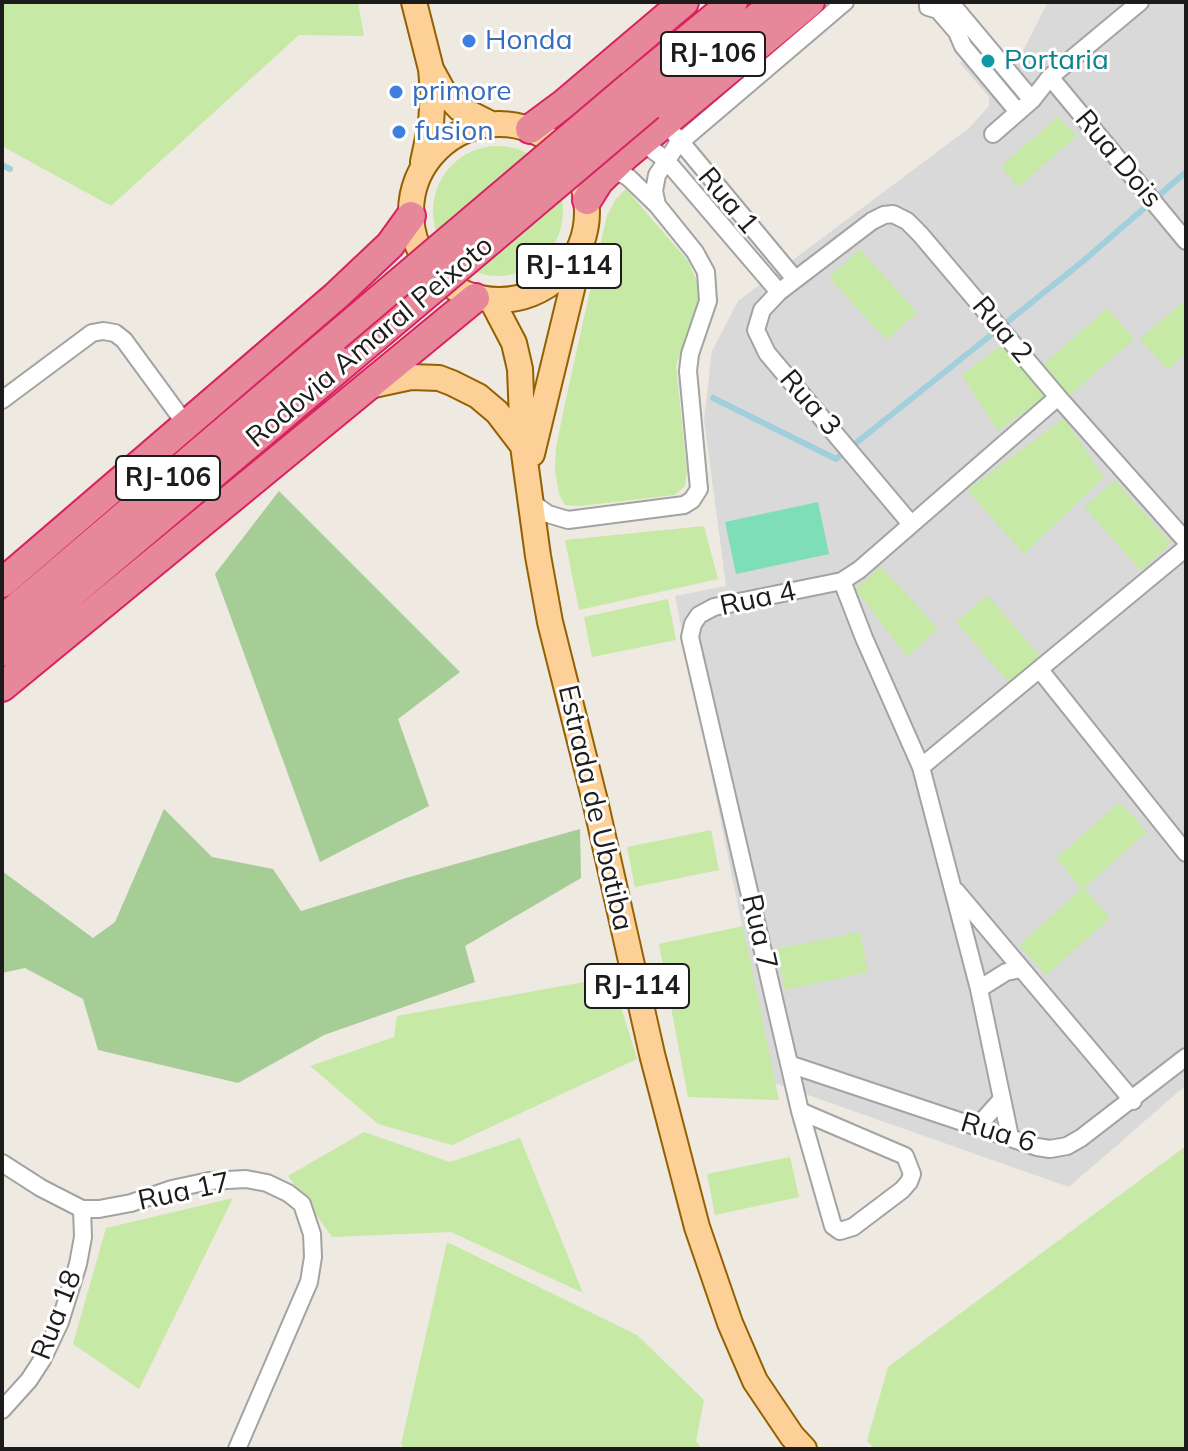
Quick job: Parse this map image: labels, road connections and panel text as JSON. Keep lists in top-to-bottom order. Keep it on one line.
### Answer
{"streets":{"highway":["RJ-106","Rodovia Amaral Peixoto"],"main road":["RJ-114","Estrada de Ubatiba"],"street":["Rua Dois","Rua 1","Rua 2","Rua 3","Rua 4","Rua 7","Rua 6","Rua 17","Rua 18"]},"crossings":[["Rua 1","Rua 2"],["Rua 1","Rodovia Amaral Peixoto"],["Rua 1","Rua 3"],["RJ-114","Estrada de Ubatiba"],["Rua 2","Rua 3"],["Rua 4","Rua 7"],["Rua 7","Rua 6"],["Rua 17","Rua 18"]],"places":["Honda","Portaria","primore","fusion"]}
